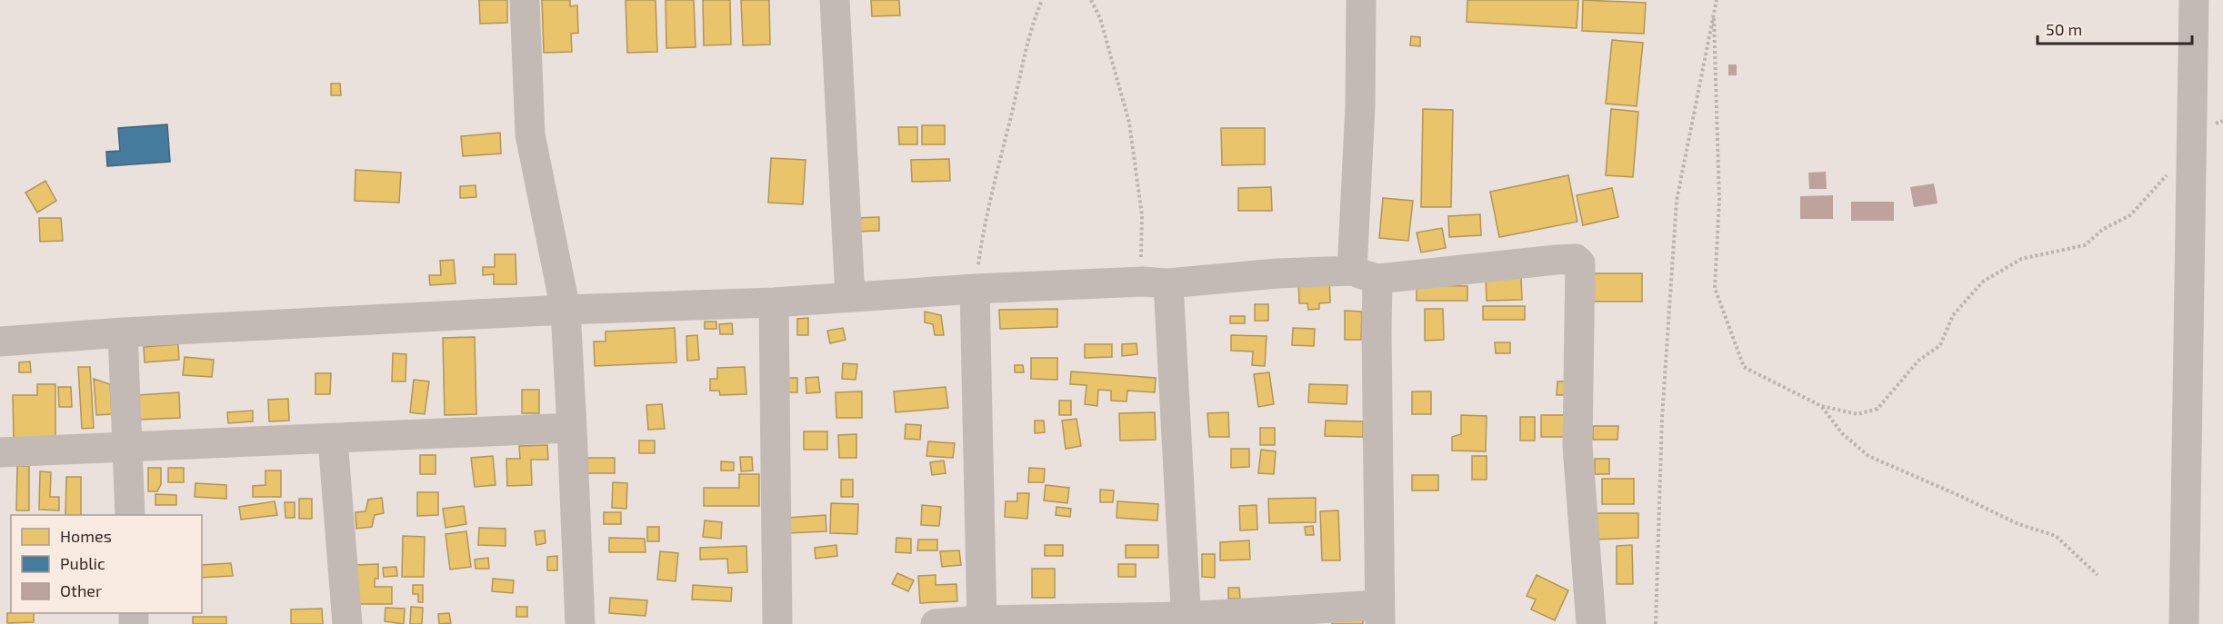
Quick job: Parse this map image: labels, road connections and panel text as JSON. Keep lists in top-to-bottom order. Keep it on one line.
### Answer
{"legend":["Homes","Public","Other"],"scale_bar":"50 m"}
